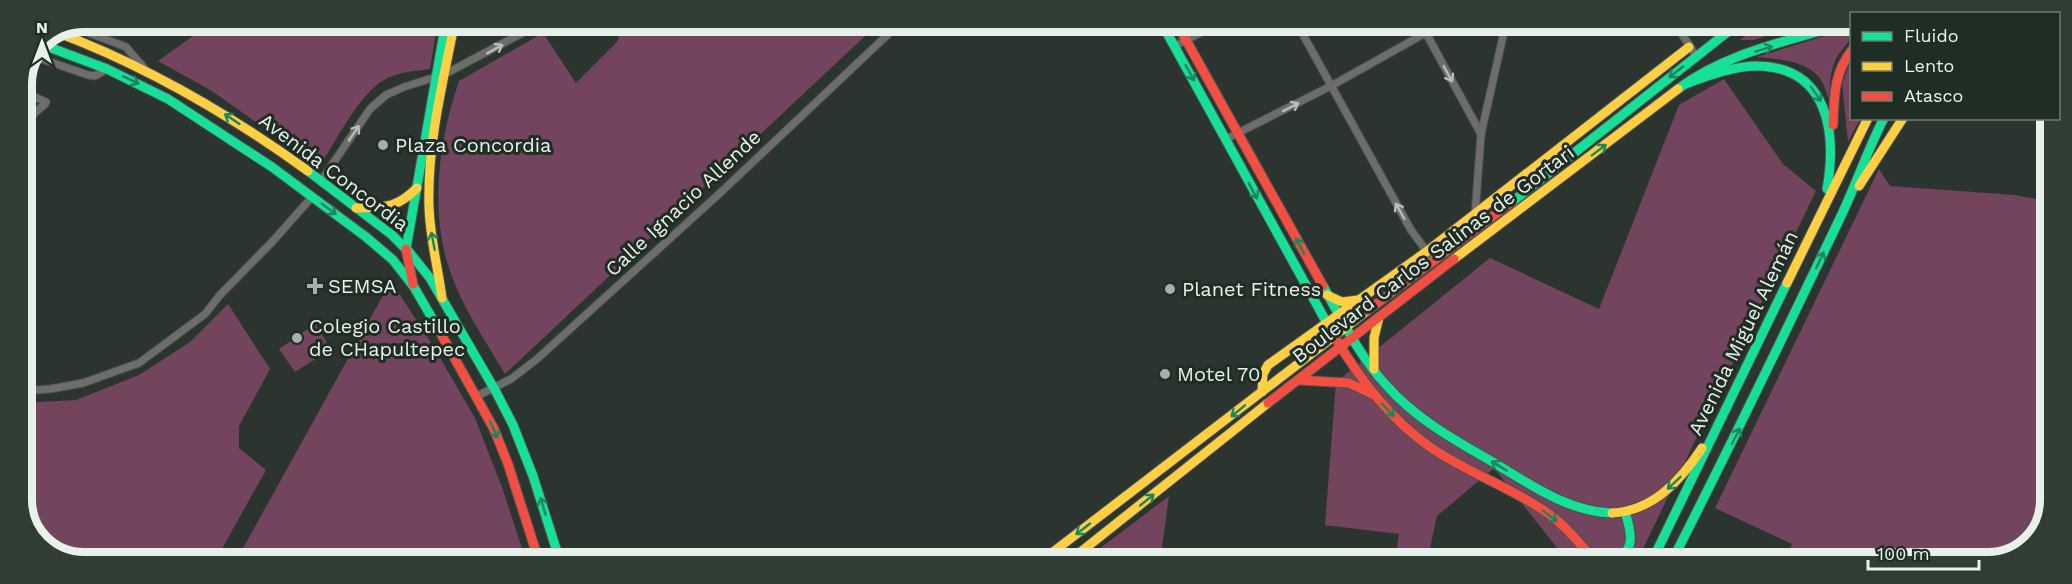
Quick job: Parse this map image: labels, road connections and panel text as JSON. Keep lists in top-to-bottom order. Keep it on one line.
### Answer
{"streets":{"main road":["Avenida Concordia","Boulevard Carlos Salinas de Gortari","Avenida Miguel Alemán"],"street":["Calle Ignacio Allende"]},"crossings":[["Avenida Concordia","Calle Ignacio Allende"]],"places":{"other":["Plaza Concordia","Planet Fitness","Colegio Castillo de CHapultepec","Motel 70"],"health":["SEMSA"]},"legend":["Fluido","Lento","Atasco"],"scale_bar":"100 m","north":"top"}
